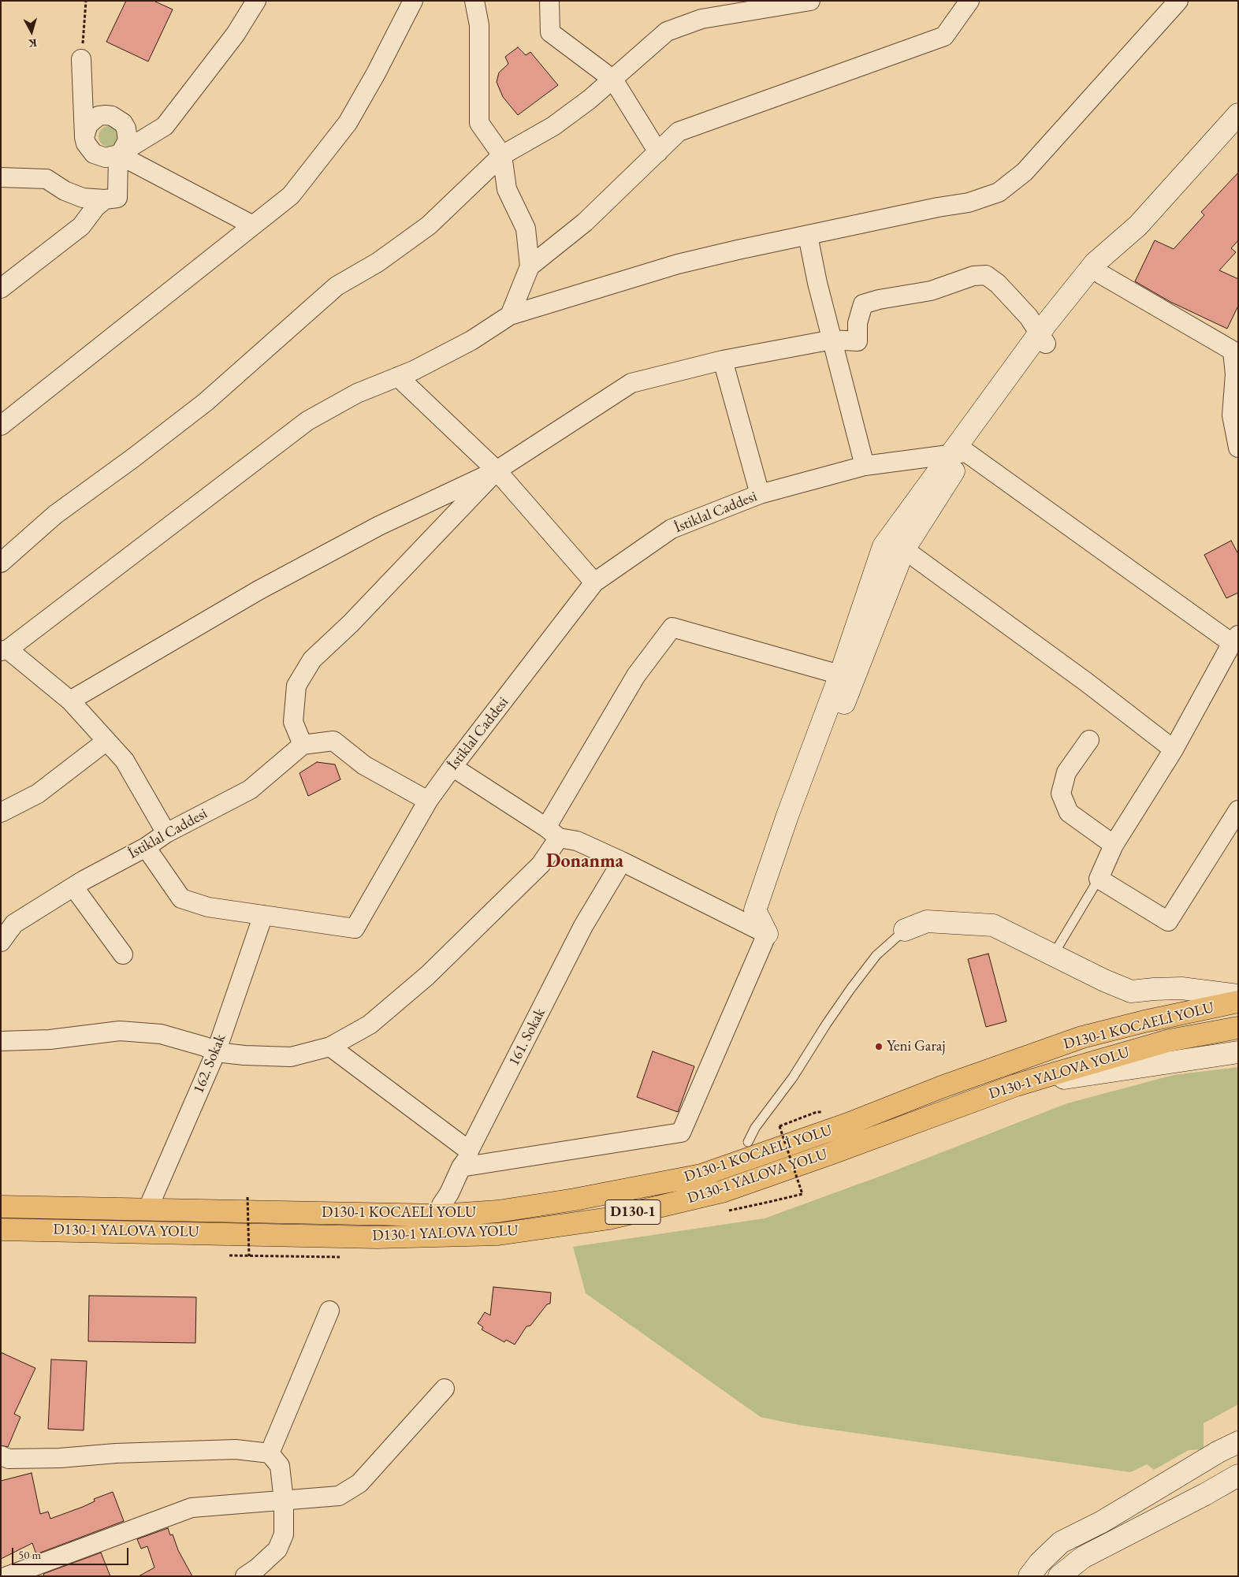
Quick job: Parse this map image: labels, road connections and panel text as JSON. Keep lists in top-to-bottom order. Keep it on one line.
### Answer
{"streets":{"highway":["D130-1 KOCAELİ YOLU","D130-1 YALOVA YOLU","D130-1"],"street":["İstiklal Caddesi","161. Sokak","162. Sokak"]},"crossings":[["İstiklal Caddesi","162. Sokak"],["D130-1 KOCAELİ YOLU","161. Sokak"],["D130-1 KOCAELİ YOLU","162. Sokak"]],"districts":["Donanma"],"places":["Yeni Garaj"],"scale_bar":"50 m","north":"bottom"}
